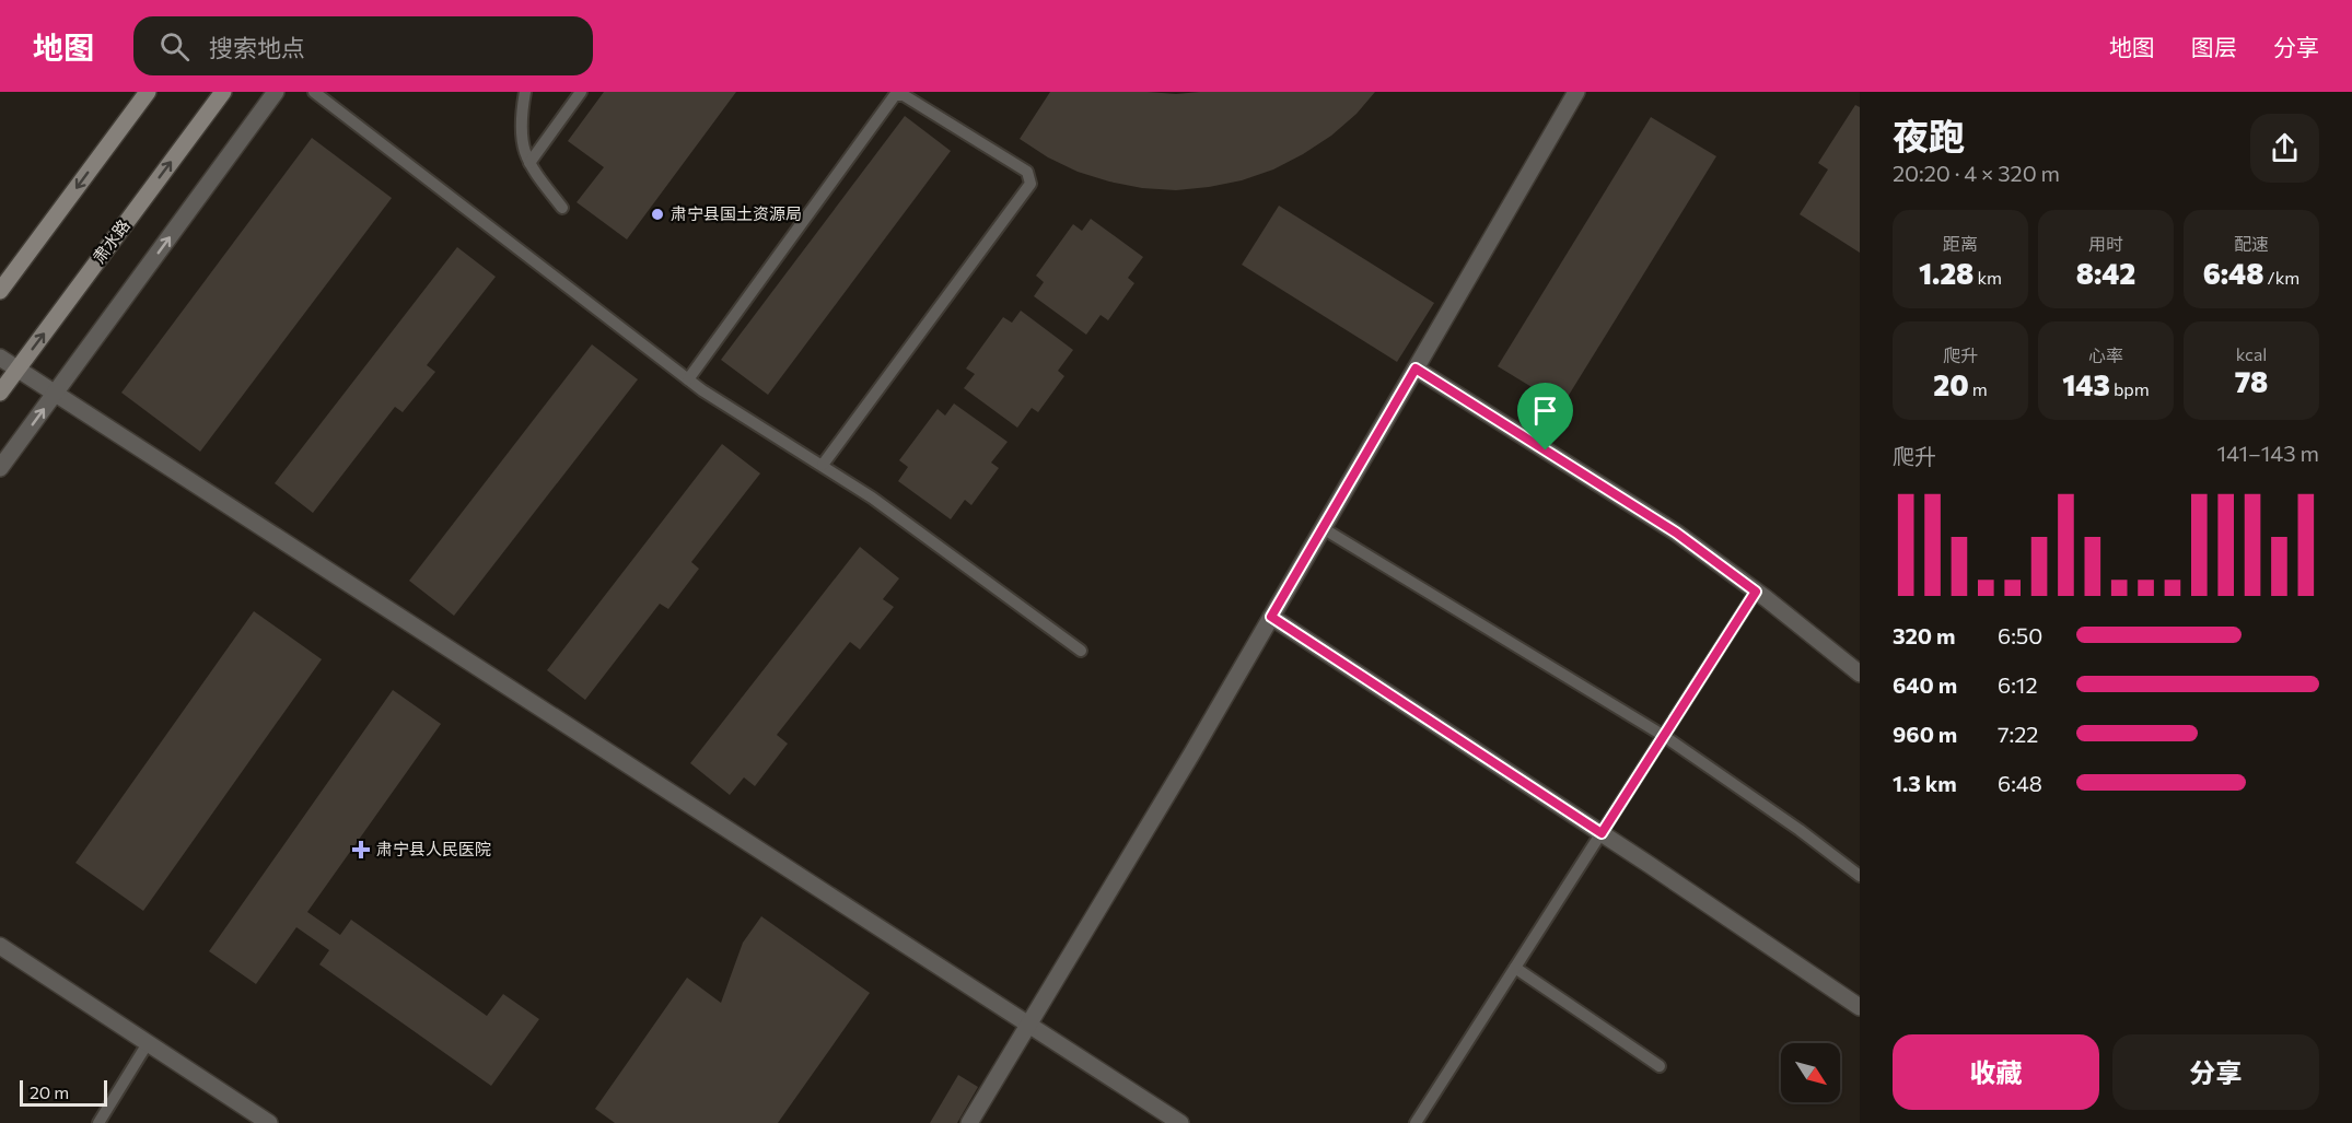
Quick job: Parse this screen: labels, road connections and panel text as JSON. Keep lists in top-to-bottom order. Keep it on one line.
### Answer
{"streets":{"street":["肃水路"]},"places":{"other":["肃宁县国土资源局"],"health":["肃宁县人民医院"]},"scale_bar":"20 m","north":"bottom right","page":{"header":"地图","search":"搜索地点","nav":["地图","图层","分享"],"heading":["夜跑","20:20 · 4 × 320 m"],"stats":[["距离","1.28 km"],["用时","8:42"],["配速","6:48 /km"],["爬升","20 m"],["心率","143 bpm"],["kcal","78"]],"chart":["爬升","141–143 m"],"list":[{"name":"320 m","note":"6:50"},{"name":"640 m","note":"6:12"},{"name":"960 m","note":"7:22"},{"name":"1.3 km","note":"6:48"}],"buttons":["收藏","分享"],"scale":"20 m"}}
